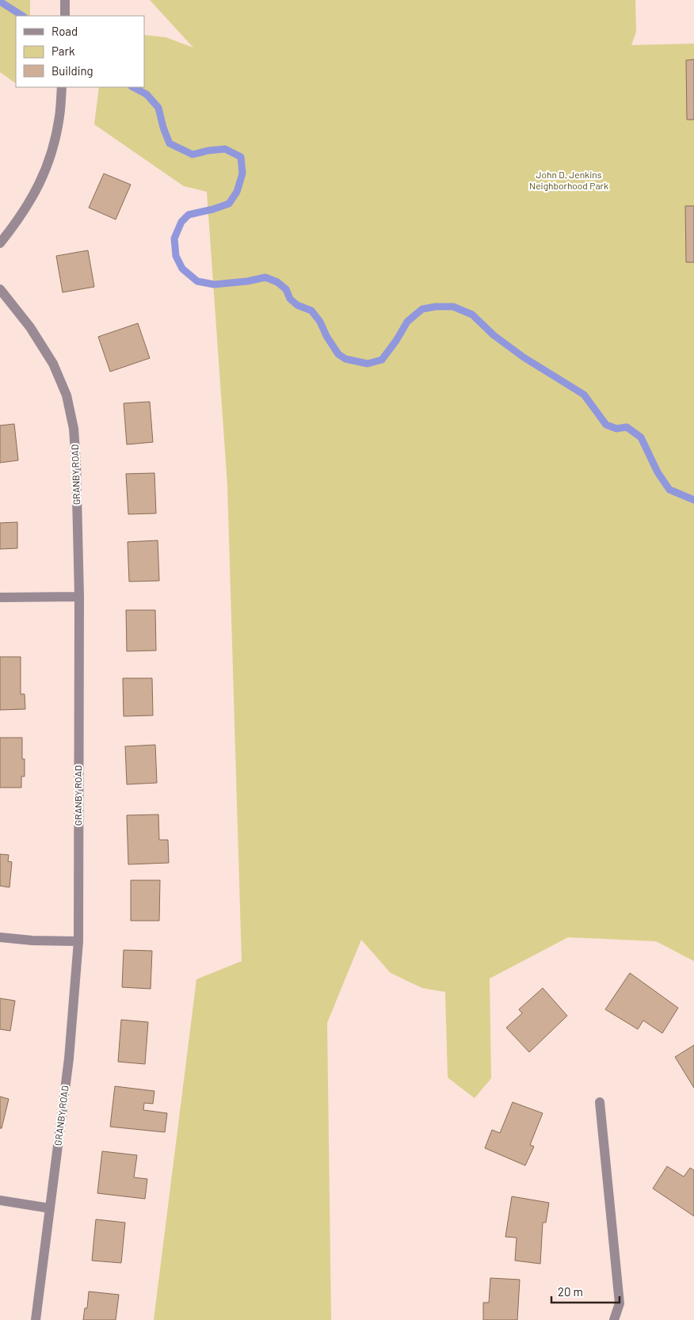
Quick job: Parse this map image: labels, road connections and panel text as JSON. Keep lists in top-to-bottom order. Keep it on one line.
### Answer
{"streets":{"street":["GRANBY ROAD"]},"parks":["John D. Jenkins Neighborhood Park"],"legend":["Road","Park","Building"],"scale_bar":"20 m"}
